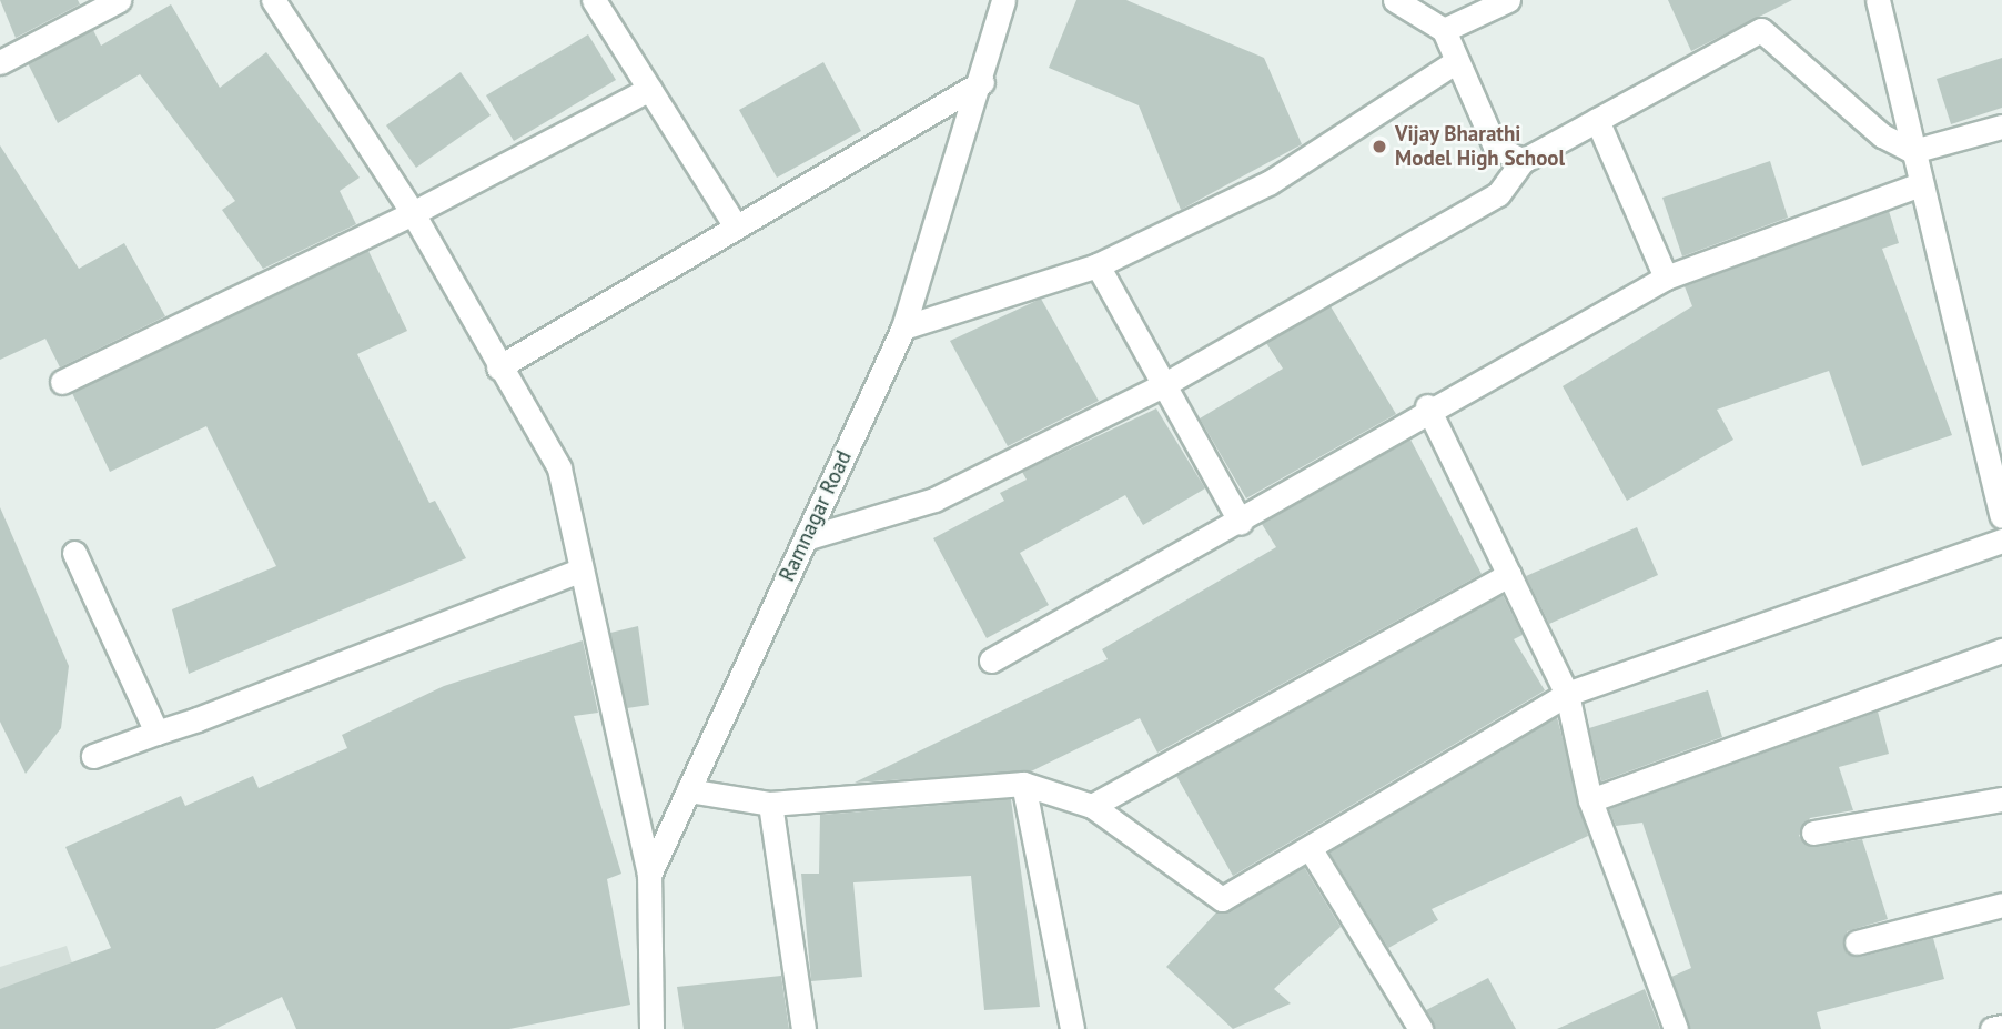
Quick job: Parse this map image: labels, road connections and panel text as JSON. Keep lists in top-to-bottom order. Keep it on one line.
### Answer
{"streets":{"street":["Ramnagar Road"]},"places":["Vijay Bharathi Model High School"]}
